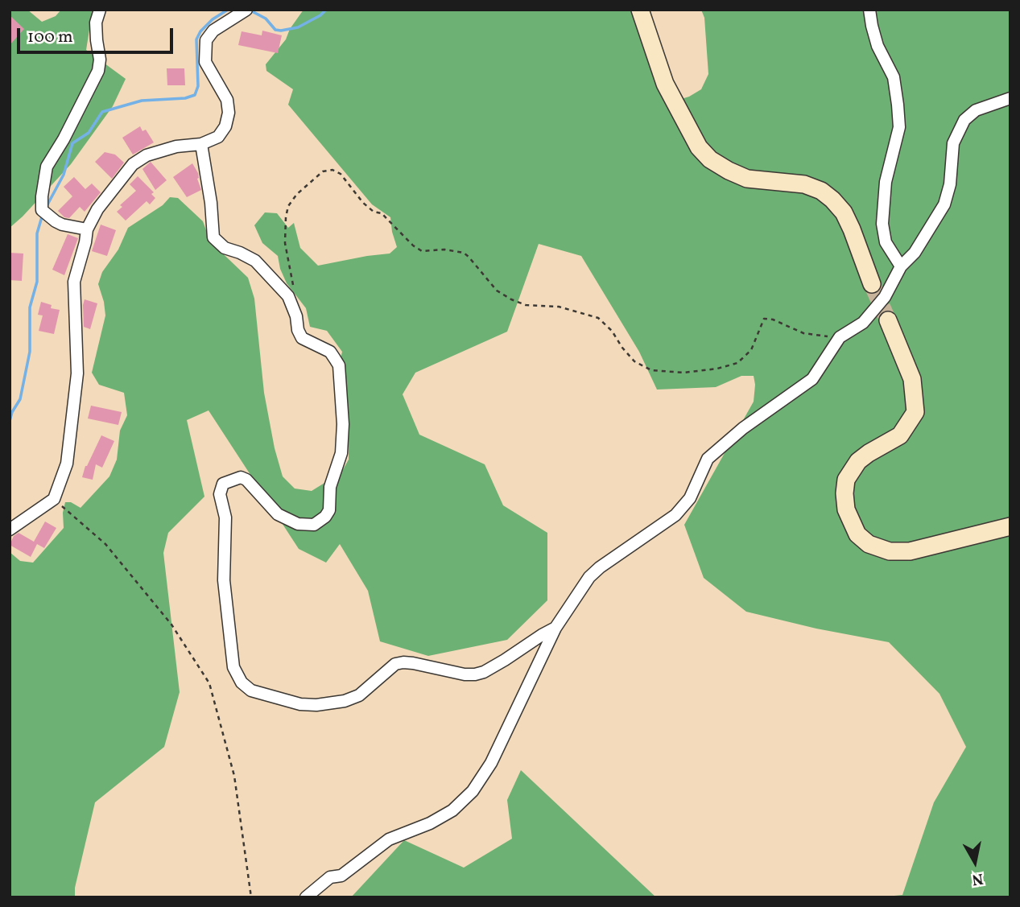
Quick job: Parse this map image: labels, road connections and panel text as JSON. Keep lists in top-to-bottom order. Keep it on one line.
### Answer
{"scale_bar":"100 m","north":"bottom"}
